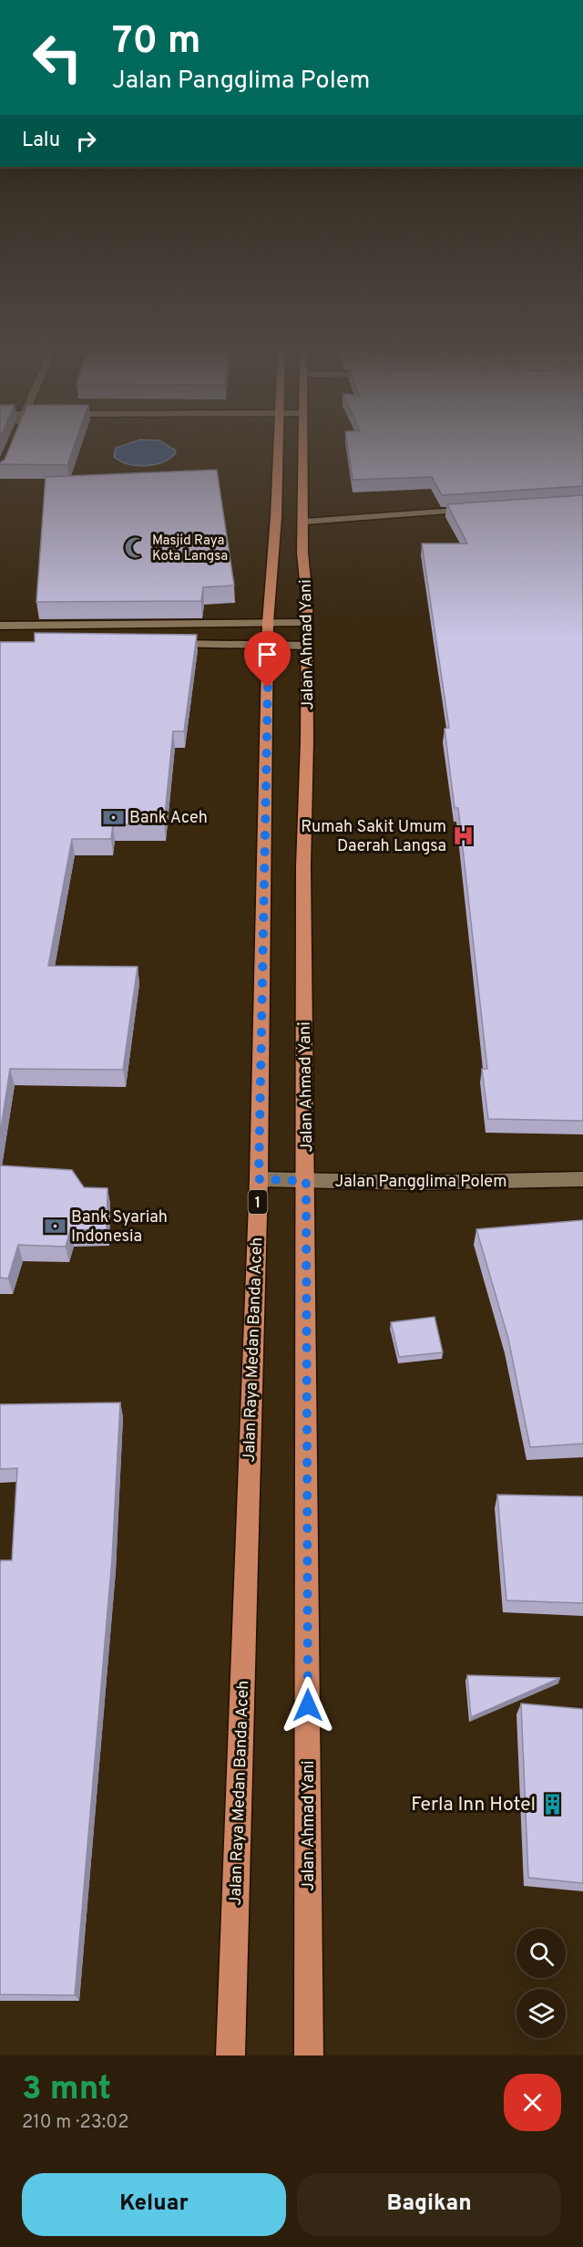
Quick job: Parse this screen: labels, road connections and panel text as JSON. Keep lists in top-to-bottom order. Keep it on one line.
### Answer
{"streets":{"main road":["Jalan Ahmad Yani","1","Jalan Raya Medan Banda Aceh"],"street":["Jalan Pangglima Polem"]},"crossings":[["Jalan Ahmad Yani","Jalan Pangglima Polem"],["Jalan Pangglima Polem","Jalan Raya Medan Banda Aceh"]],"places":{"mosque":["Masjid Raya Kota Langsa"],"bank":["Bank Aceh","Bank Syariah Indonesia"],"hospital":["Rumah Sakit Umum Daerah Langsa"],"building":["Ferla Inn Hotel"]},"page":{"turn":["70 m","Jalan Pangglima Polem"],"then":"Lalu","heading":["3 mnt","210 m · 23:02"],"buttons":["Keluar","Bagikan"]}}
